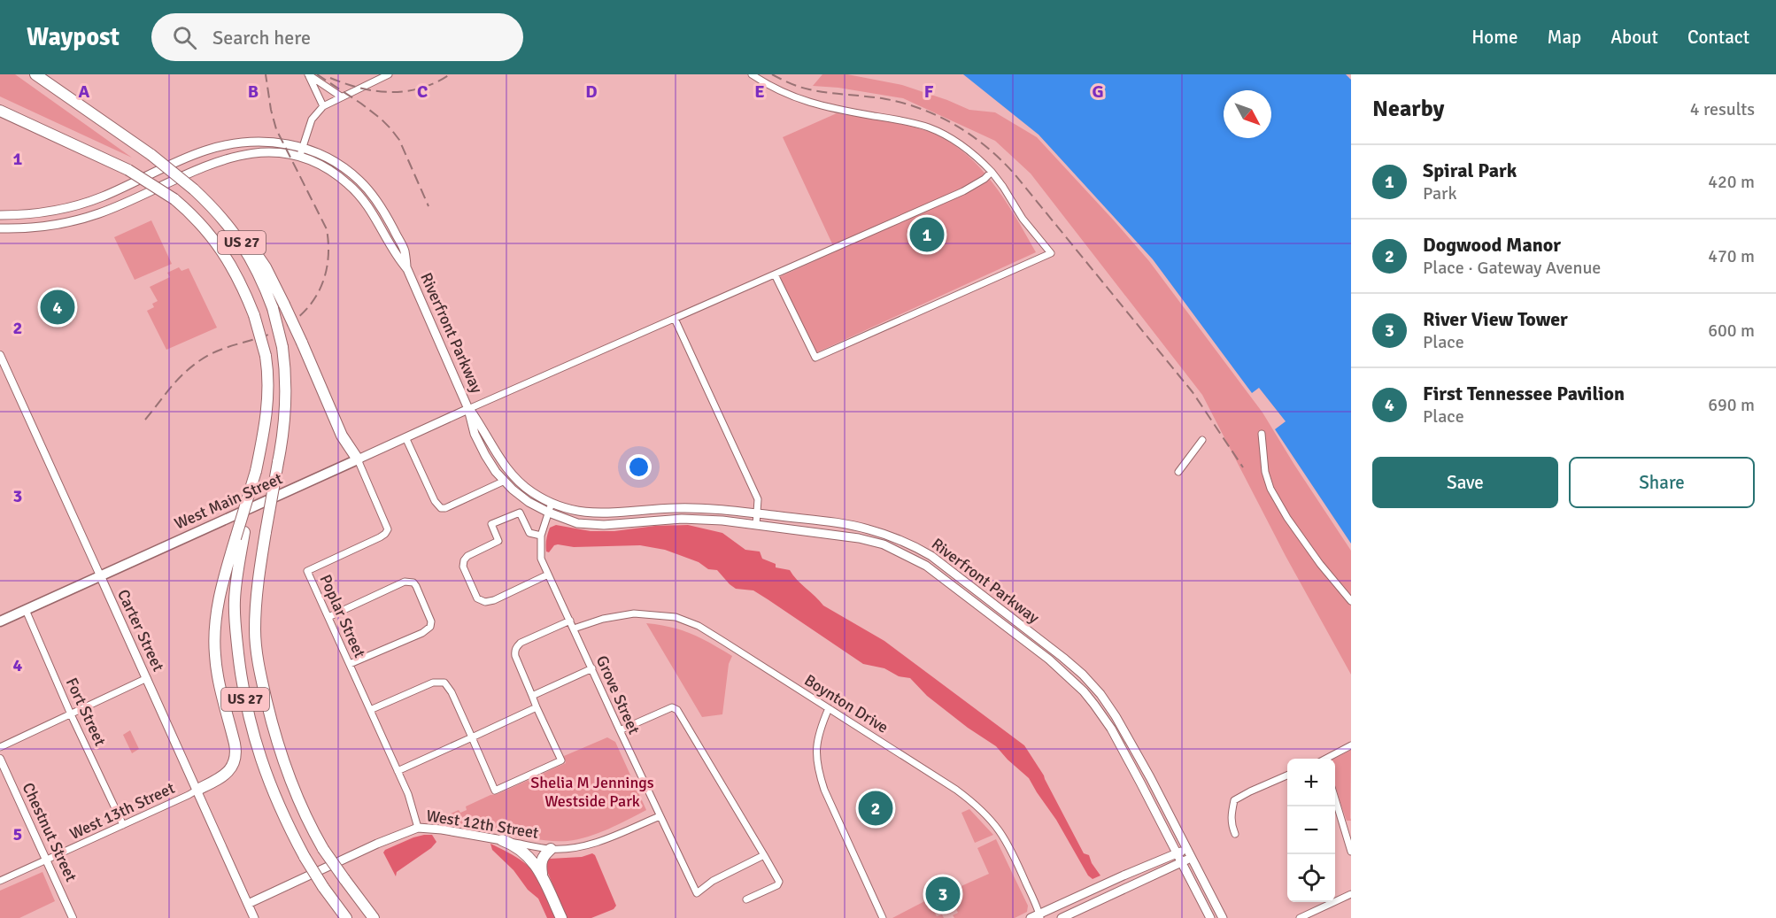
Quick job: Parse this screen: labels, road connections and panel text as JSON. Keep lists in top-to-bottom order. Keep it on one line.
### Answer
{"streets":{"highway":["US 27"],"main road":["Riverfront Parkway","West Main Street","Carter Street","West 12th Street"],"street":["Poplar Street","Grove Street","Boynton Drive","Fort Street","West 13th Street","Chestnut Street"]},"crossings":[["Riverfront Parkway","West Main Street"],["Riverfront Parkway","Grove Street"],["West Main Street","Poplar Street"],["West Main Street","Carter Street"],["West Main Street","Fort Street"],["Poplar Street","West 12th Street"],["Carter Street","West 13th Street"],["Carter Street","West 12th Street"],["Grove Street","Boynton Drive"],["Grove Street","West 12th Street"],["Fort Street","West 13th Street"],["West 13th Street","Chestnut Street"]],"parks":["Shelia M Jennings Westside Park"],"north":"bottom right","page":{"header":"Waypost","search":"Search here","nav":["Home","Map","About","Contact"],"heading":["Nearby","4 results"],"list":[{"mark":"1","name":"Spiral Park","note":"Park","value":"420 m"},{"mark":"2","name":"Dogwood Manor","note":"Place · Gateway Avenue","value":"470 m"},{"mark":"3","name":"River View Tower","note":"Place","value":"600 m"},{"mark":"4","name":"First Tennessee Pavilion","note":"Place","value":"690 m"}],"pins":["1","4","2","3"],"buttons":["Save","Share"],"map_buttons":["+","−"]},"grid":{"columns":["A","B","C","D","E","F","G"],"rows":["1","2","3","4","5"]}}
